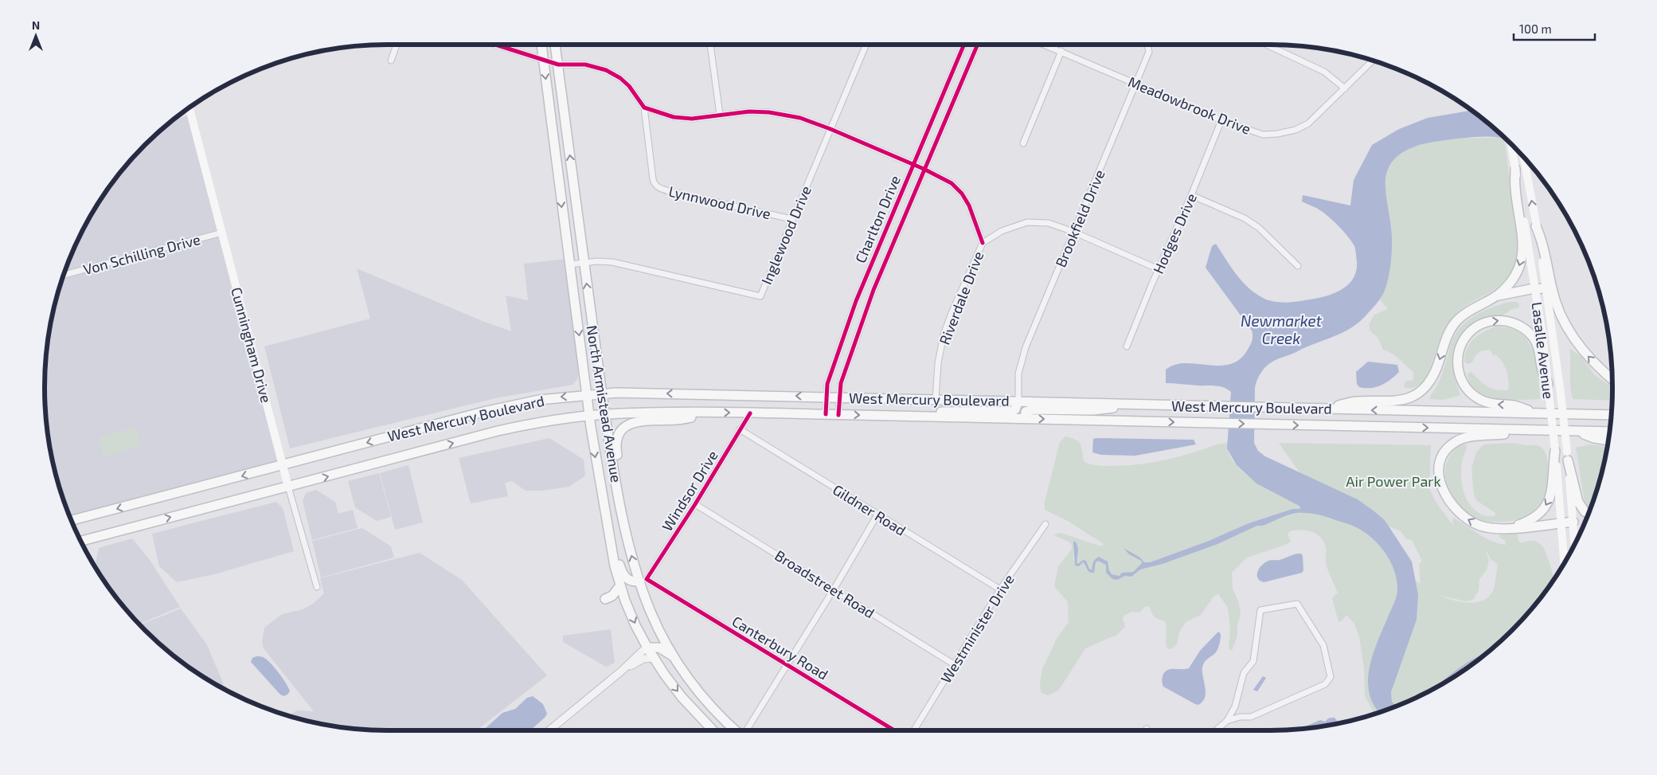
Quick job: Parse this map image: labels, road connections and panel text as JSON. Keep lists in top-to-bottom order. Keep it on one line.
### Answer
{"streets":{"main road":["Cunningham Drive","Lasalle Avenue","West Mercury Boulevard","North Armistead Avenue"],"street":["Meadowbrook Drive","Lynnwood Drive","Brookfield Drive","Charlton Drive","Hodges Drive","Inglewood Drive","Von Schilling Drive","Riverdale Drive","Windsor Drive","Gildner Road","Broadstreet Road","Westminister Drive","Canterbury Road"]},"crossings":[["Meadowbrook Drive","Brookfield Drive"],["Meadowbrook Drive","Hodges Drive"],["Lynnwood Drive","Inglewood Drive"],["Brookfield Drive","Riverdale Drive"],["Brookfield Drive","West Mercury Boulevard"],["Charlton Drive","West Mercury Boulevard"],["Hodges Drive","Riverdale Drive"],["Inglewood Drive","North Armistead Avenue"],["Von Schilling Drive","Cunningham Drive"],["Riverdale Drive","West Mercury Boulevard"],["Cunningham Drive","West Mercury Boulevard"],["West Mercury Boulevard","North Armistead Avenue"],["West Mercury Boulevard","Windsor Drive"],["North Armistead Avenue","Windsor Drive"],["North Armistead Avenue","Canterbury Road"],["Windsor Drive","Gildner Road"],["Windsor Drive","Broadstreet Road"],["Windsor Drive","Canterbury Road"],["Gildner Road","Westminister Drive"],["Broadstreet Road","Westminister Drive"]],"water":["Newmarket Creek"],"parks":["Air Power Park"],"scale_bar":"100 m","north":"top"}
